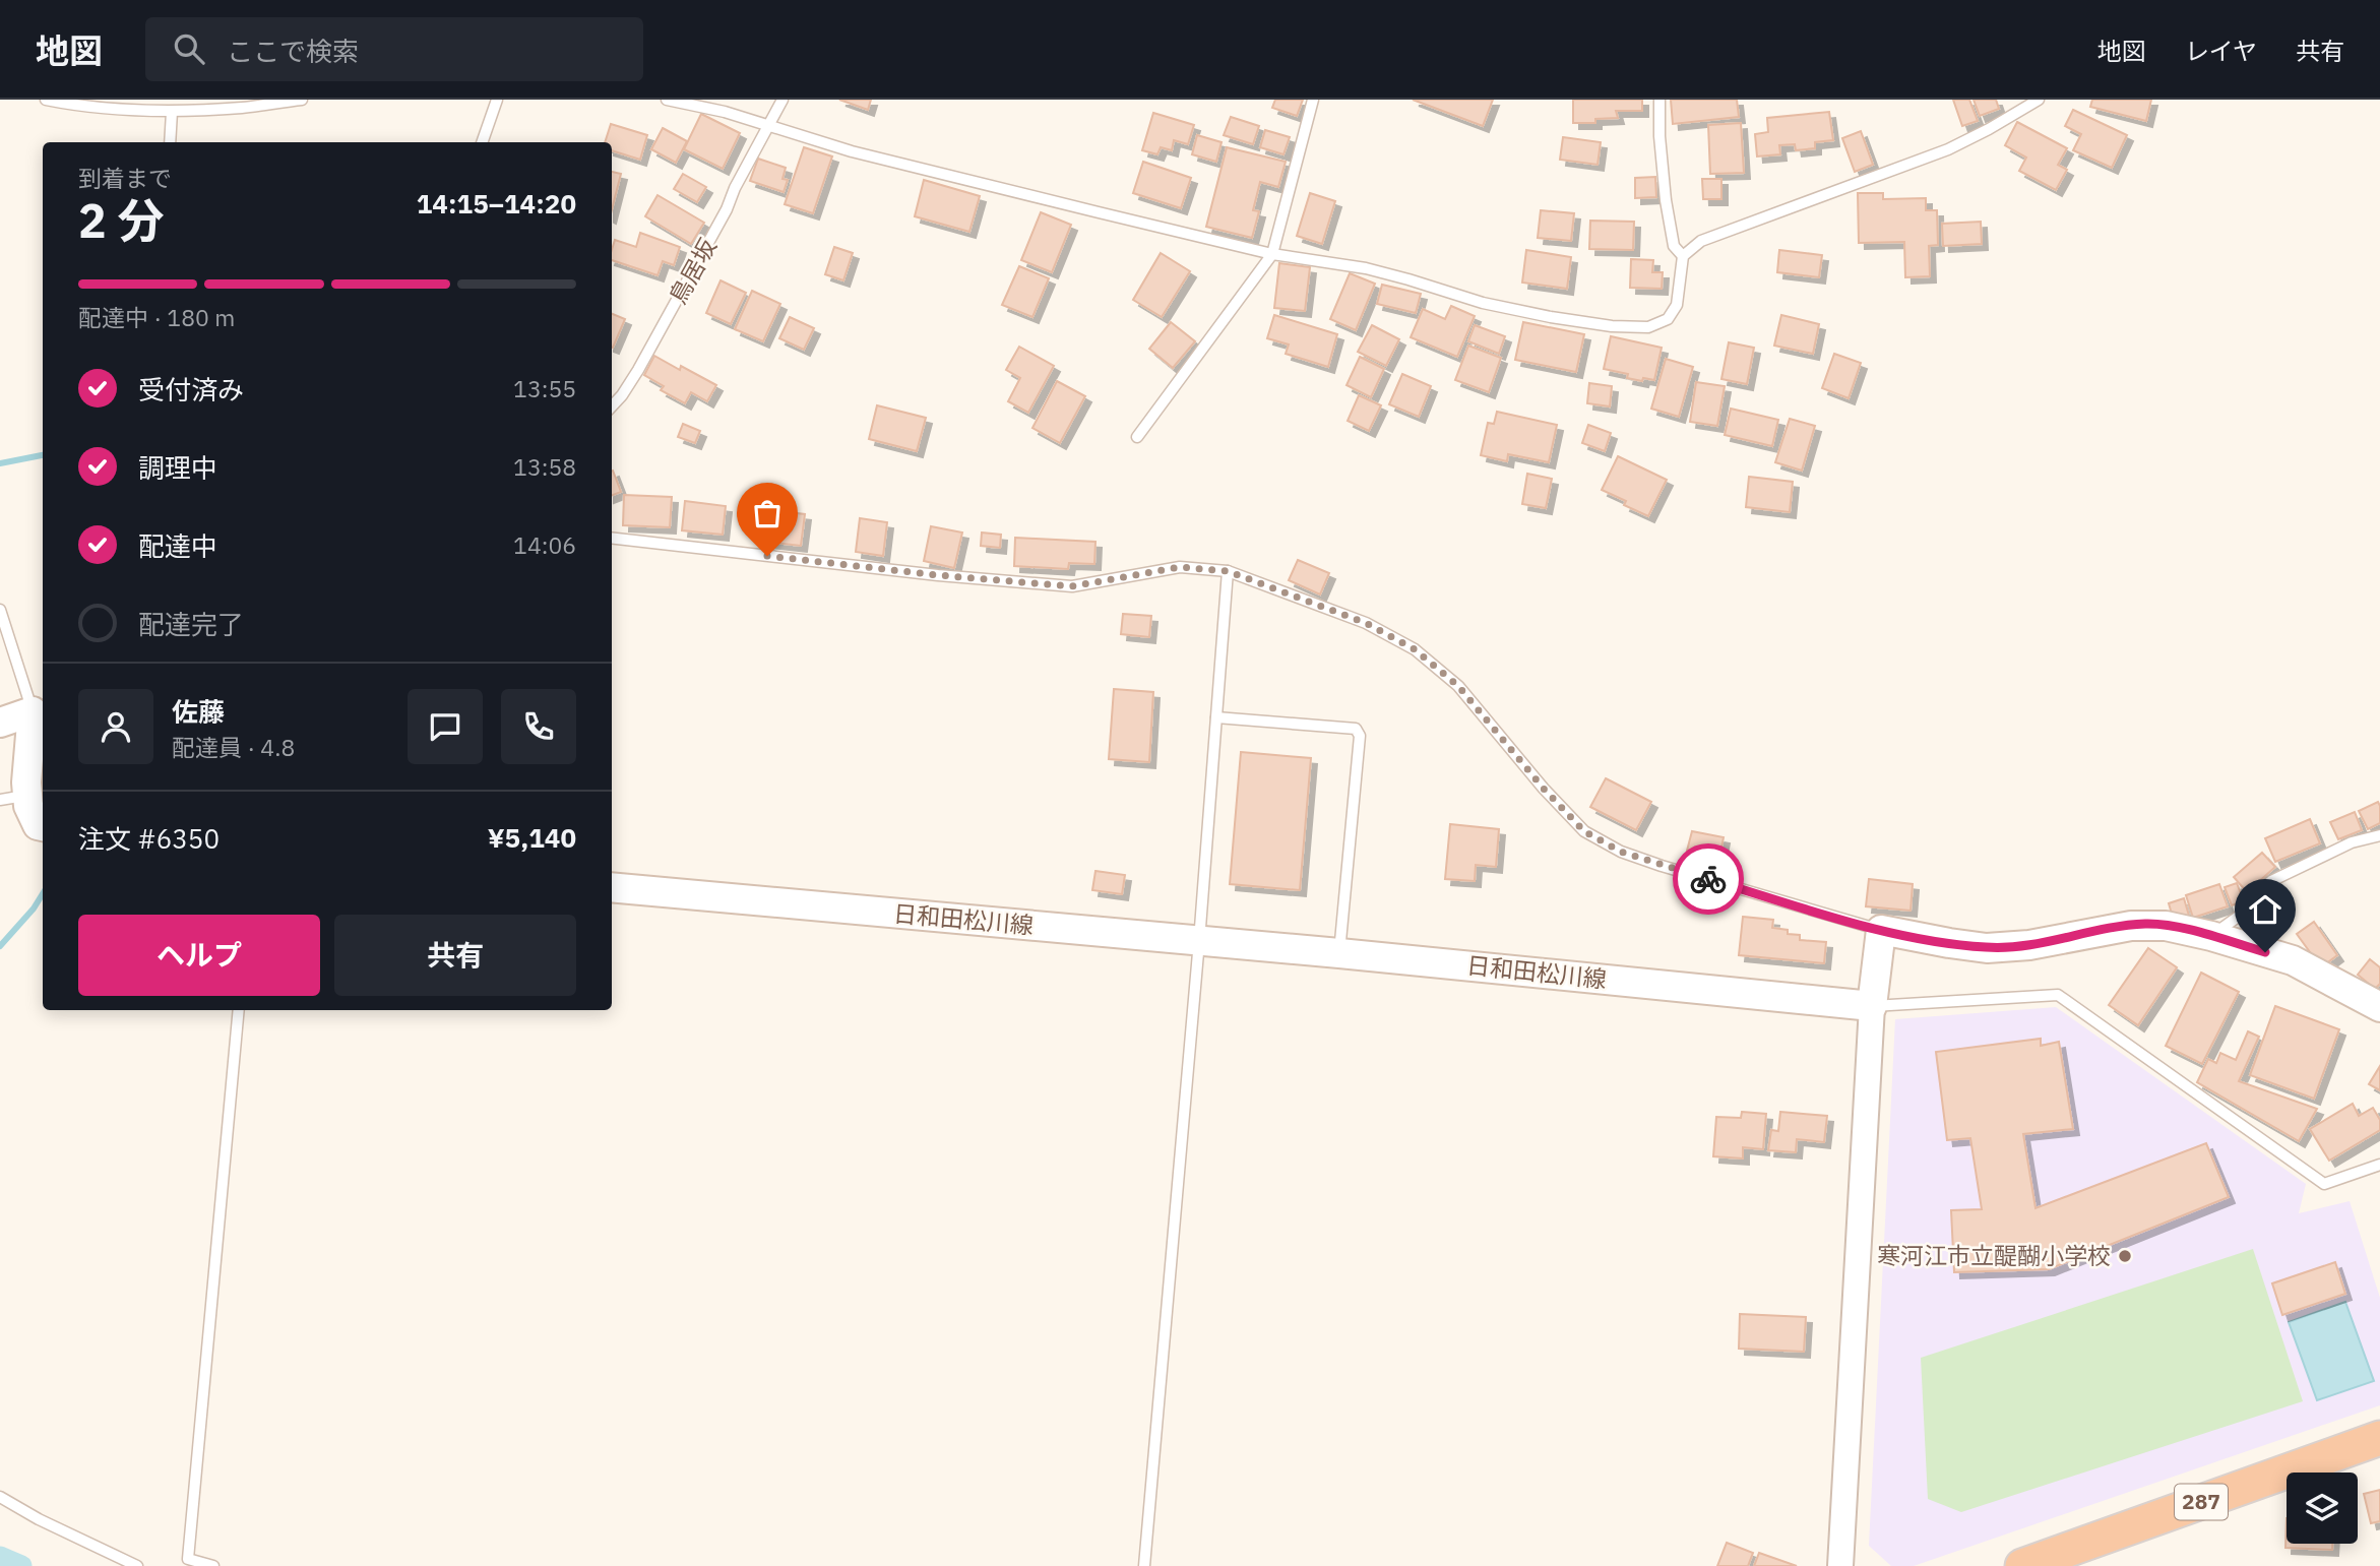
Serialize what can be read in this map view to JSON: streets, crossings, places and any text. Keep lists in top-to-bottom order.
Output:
{
  "streets": {
    "highway": ["287"],
    "main road": ["日和田松川線"],
    "lane": ["鳥居坂"]
  },
  "places": ["寒河江市立醍醐小学校"],
  "page": {
    "header": "地図",
    "search": "ここで検索",
    "nav": ["地図", "レイヤ", "共有"],
    "heading": ["2 分", "到着まで", "14:15–14:20"],
    "panel": [
      "佐藤",
      "配達員 · 4.8",
      "注文 #6350",
      "¥5,140"
    ],
    "bar": "配達中 · 180 m",
    "list": [
      ["受付済み", "13:55"],
      ["調理中", "13:58"],
      ["配達中", "14:06"],
      "配達完了"
    ],
    "buttons": ["ヘルプ", "共有"]
  }
}
